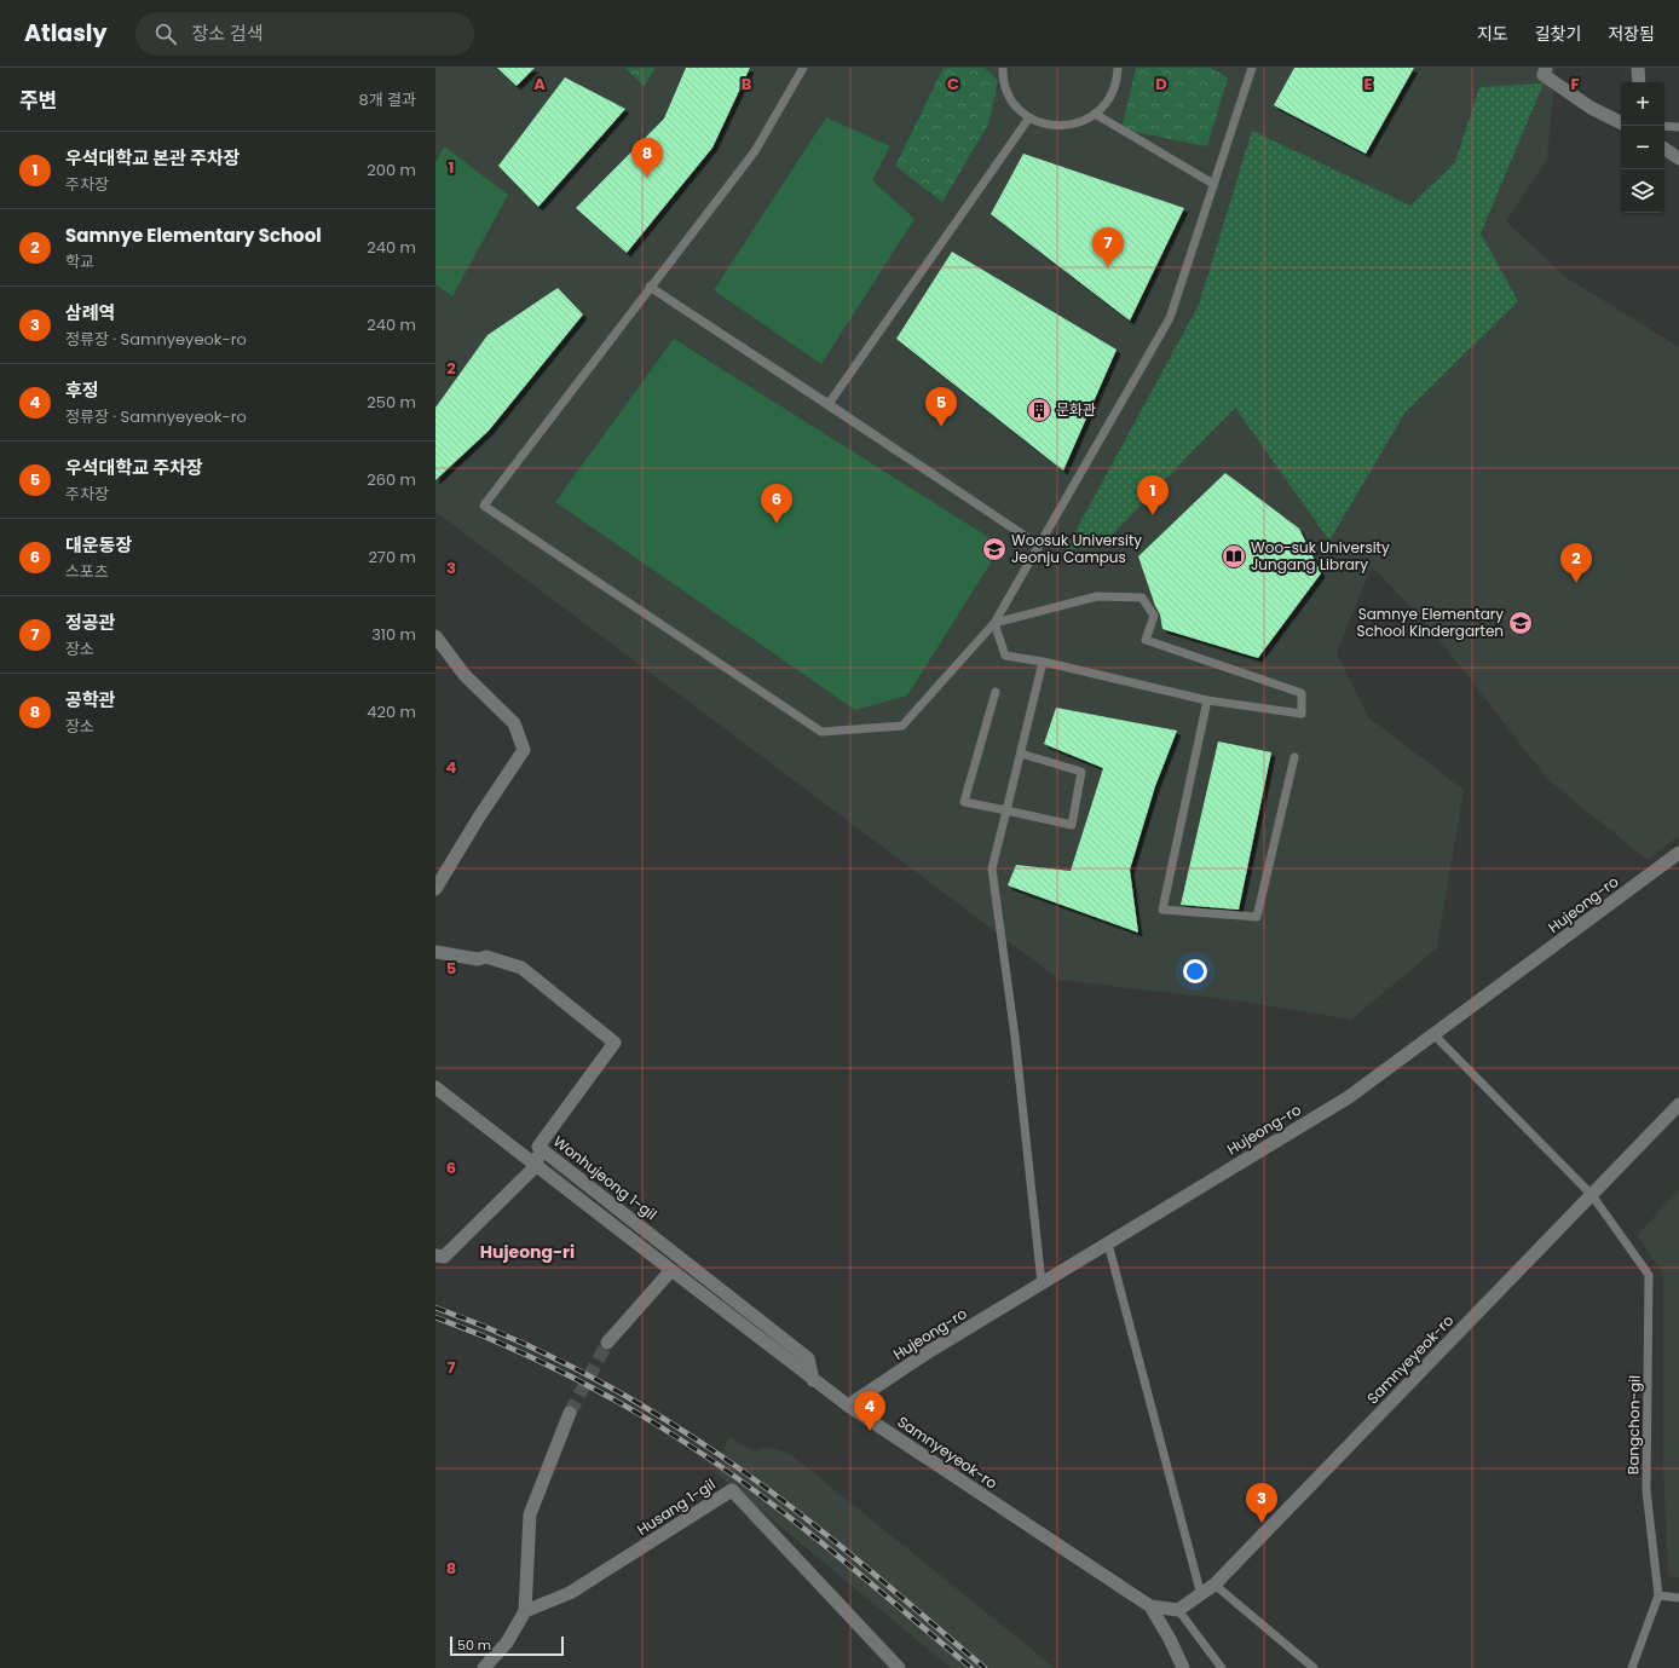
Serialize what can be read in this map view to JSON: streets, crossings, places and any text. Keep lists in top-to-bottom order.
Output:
{
  "streets": {
    "street": [
      "Hujeong-ro",
      "Wonhujeong 1-gil",
      "Samnyeyeok-ro",
      "Husang 1-gil"
    ],
    "lane": ["Bangchon-gil"]
  },
  "crossings": [
    ["Hujeong-ro", "Samnyeyeok-ro"],
    ["Hujeong-ro", "Bangchon-gil"],
    ["Wonhujeong 1-gil", "Samnyeyeok-ro"],
    ["Samnyeyeok-ro", "Bangchon-gil"]
  ],
  "districts": ["Hujeong-ri"],
  "places": {
    "building": ["문화관"],
    "school or university": ["Woosuk University Jeonju Campus", "Samnye Elementary School Kindergarten"],
    "library": ["Woo-suk University Jungang Library"]
  },
  "scale_bar": "50 m",
  "page": {
    "header": "Atlasly",
    "search": "장소 검색",
    "nav": ["지도", "길찾기", "저장됨"],
    "heading": ["주변", "8개 결과"],
    "map_buttons": ["+", "−"],
    "list": [
      {
        "mark": "1",
        "name": "우석대학교 본관 주차장",
        "note": "주차장",
        "value": "200 m"
      },
      {
        "mark": "2",
        "name": "Samnye Elementary School",
        "note": "학교",
        "value": "240 m"
      },
      {
        "mark": "3",
        "name": "삼례역",
        "note": "정류장 · Samnyeyeok-ro",
        "value": "240 m"
      },
      {
        "mark": "4",
        "name": "후정",
        "note": "정류장 · Samnyeyeok-ro",
        "value": "250 m"
      },
      {
        "mark": "5",
        "name": "우석대학교 주차장",
        "note": "주차장",
        "value": "260 m"
      },
      {
        "mark": "6",
        "name": "대운동장",
        "note": "스포츠",
        "value": "270 m"
      },
      {
        "mark": "7",
        "name": "정공관",
        "note": "장소",
        "value": "310 m"
      },
      {
        "mark": "8",
        "name": "공학관",
        "note": "장소",
        "value": "420 m"
      }
    ],
    "pins": [
      "8",
      "7",
      "5",
      "1",
      "6",
      "2",
      "4",
      "3"
    ],
    "scale": "50 m"
  },
  "grid": {
    "columns": [
      "A",
      "B",
      "C",
      "D",
      "E",
      "F"
    ],
    "rows": [
      "1",
      "2",
      "3",
      "4",
      "5",
      "6",
      "7",
      "8"
    ]
  }
}
